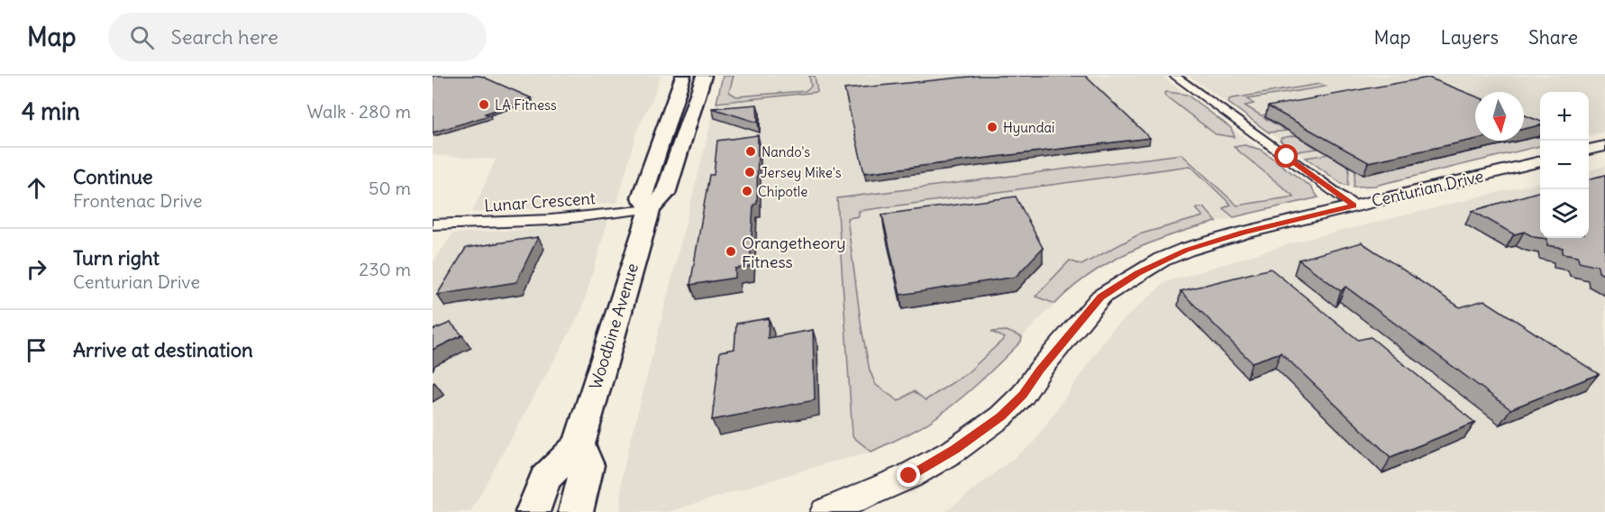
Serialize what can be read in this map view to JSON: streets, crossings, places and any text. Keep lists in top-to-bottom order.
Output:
{
  "streets": {
    "main road": ["Woodbine Avenue"],
    "street": ["Centurian Drive", "Lunar Crescent"]
  },
  "crossings": [
    ["Lunar Crescent", "Woodbine Avenue"]
  ],
  "places": [
    "LA Fitness",
    "Hyundai",
    "Nando's",
    "Jersey Mike's",
    "Chipotle",
    "Orangetheory Fitness"
  ],
  "north": "bottom",
  "page": {
    "header": "Map",
    "search": "Search here",
    "nav": ["Map", "Layers", "Share"],
    "heading": ["4 min", "Walk · 280 m"],
    "map_buttons": ["+", "−"],
    "list": [
      ["Continue", "Frontenac Drive", "50 m"],
      ["Turn right", "Centurian Drive", "230 m"],
      "Arrive at destination"
    ]
  }
}
